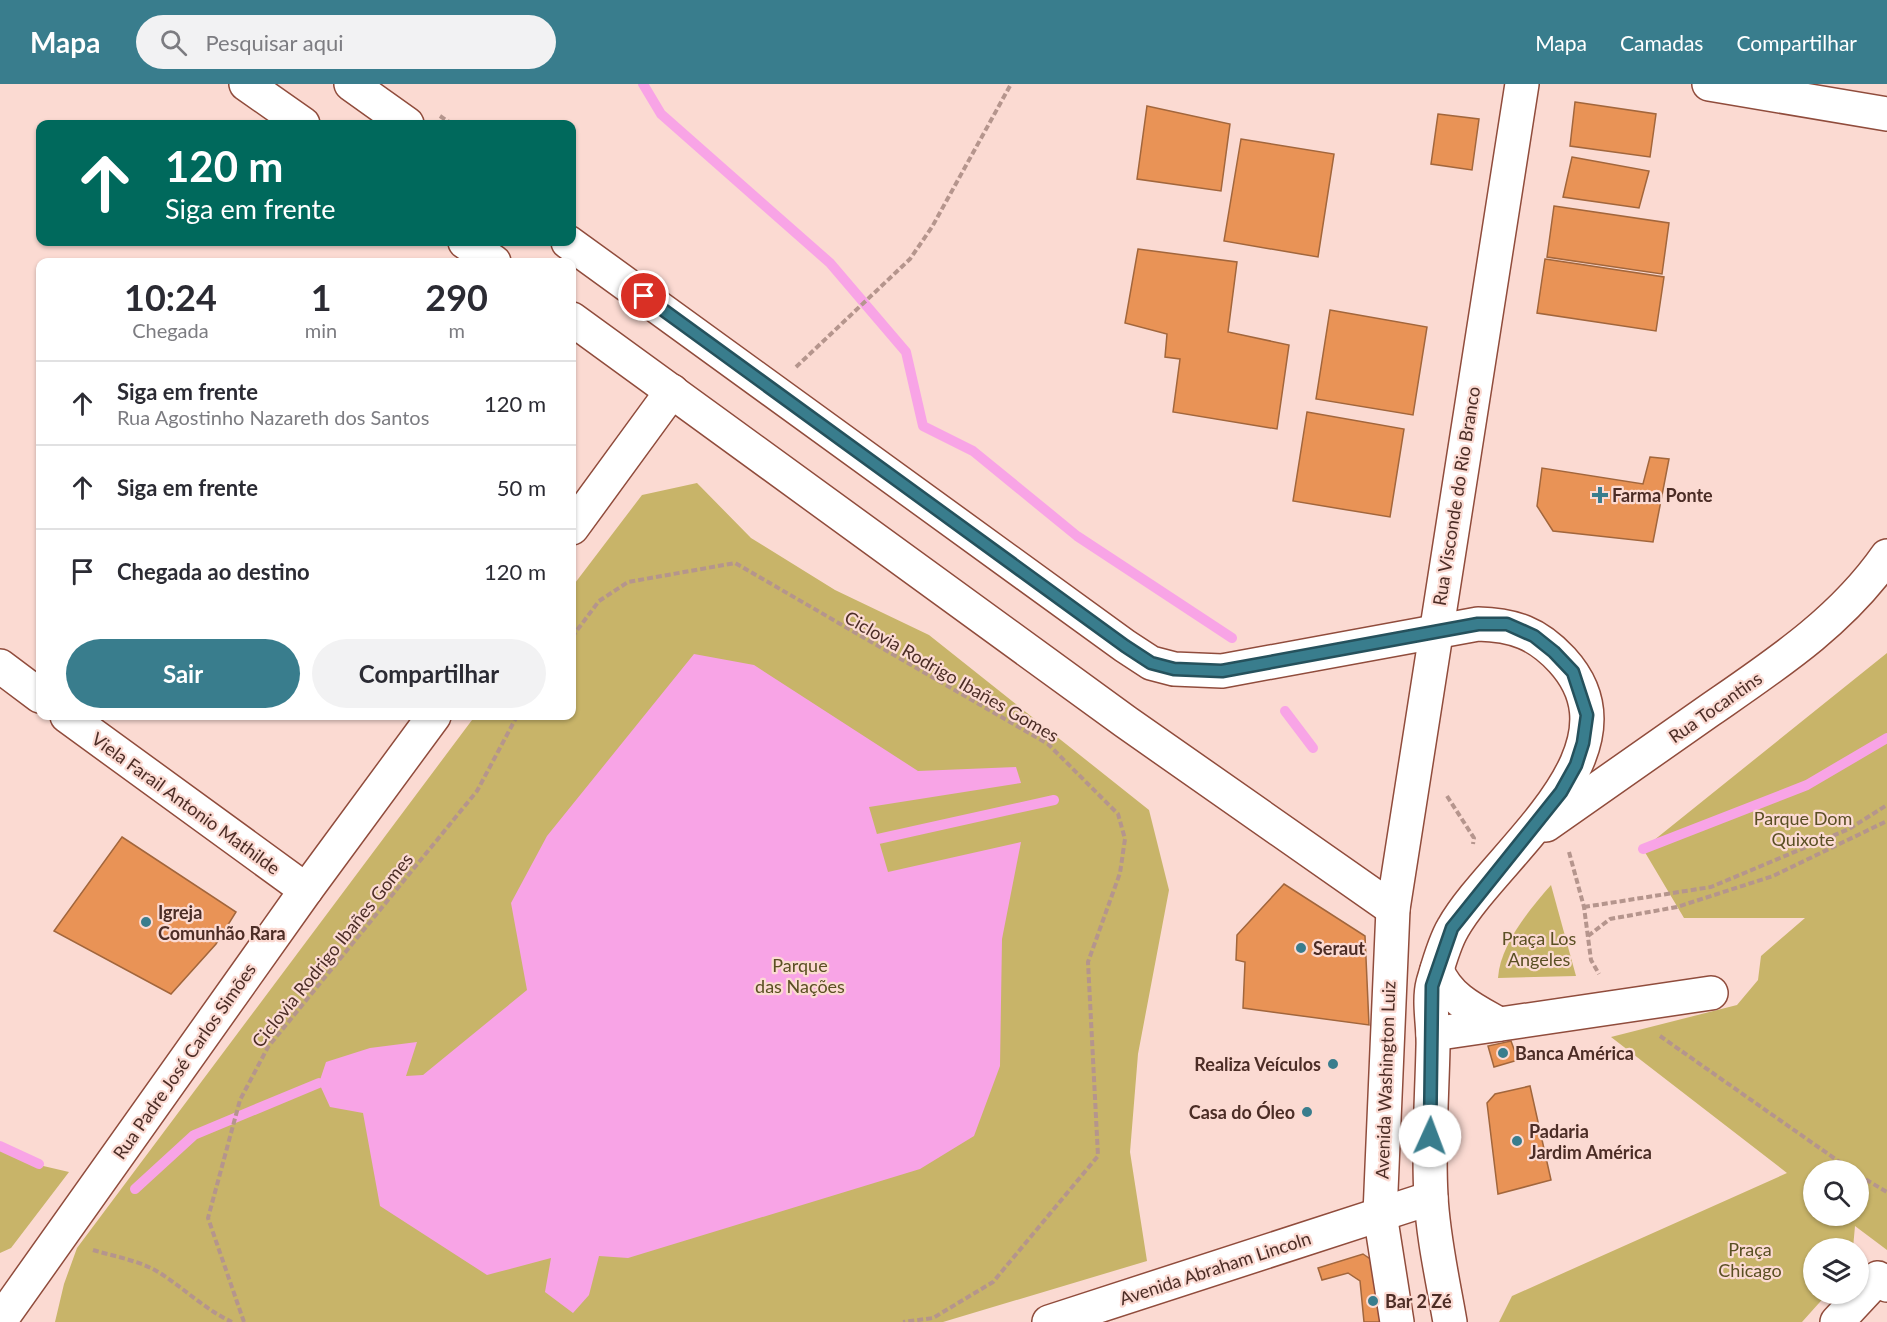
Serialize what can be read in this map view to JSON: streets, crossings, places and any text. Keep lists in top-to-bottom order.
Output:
{
  "streets": {
    "main road": [
      "Rua Visconde do Rio Branco",
      "Rua Tocantins",
      "Viela Farail Antonio Mathilde",
      "Rua Padre José Carlos Simões",
      "Avenida Washington Luiz",
      "Avenida Abraham Lincoln"
    ],
    "path": ["Ciclovia Rodrigo Ibañes Gomes"]
  },
  "crossings": [
    ["Rua Visconde do Rio Branco", "Avenida Washington Luiz"],
    ["Viela Farail Antonio Mathilde", "Rua Padre José Carlos Simões"],
    ["Avenida Washington Luiz", "Avenida Abraham Lincoln"]
  ],
  "parks": [
    "Parque Dom Quixote",
    "Praça Los Angeles",
    "Parque das Nações",
    "Praça Chicago"
  ],
  "places": {
    "health": ["Farma Ponte"],
    "other": [
      "Igreja Comunhão Rara",
      "Seraut",
      "Banca América",
      "Realiza Veículos",
      "Casa do Óleo",
      "Padaria Jardim América",
      "Bar 2 Zé"
    ]
  },
  "page": {
    "header": "Mapa",
    "search": "Pesquisar aqui",
    "nav": ["Mapa", "Camadas", "Compartilhar"],
    "turn": ["120 m", "Siga em frente"],
    "eta": [
      "10:24",
      "Chegada",
      "1",
      "min",
      "290",
      "m"
    ],
    "list": [
      {
        "name": "Siga em frente",
        "note": "Rua Agostinho Nazareth dos Santos",
        "value": "120 m"
      },
      {
        "name": "Siga em frente",
        "value": "50 m"
      },
      {
        "name": "Chegada ao destino",
        "value": "120 m"
      }
    ],
    "buttons": ["Sair", "Compartilhar"]
  }
}
